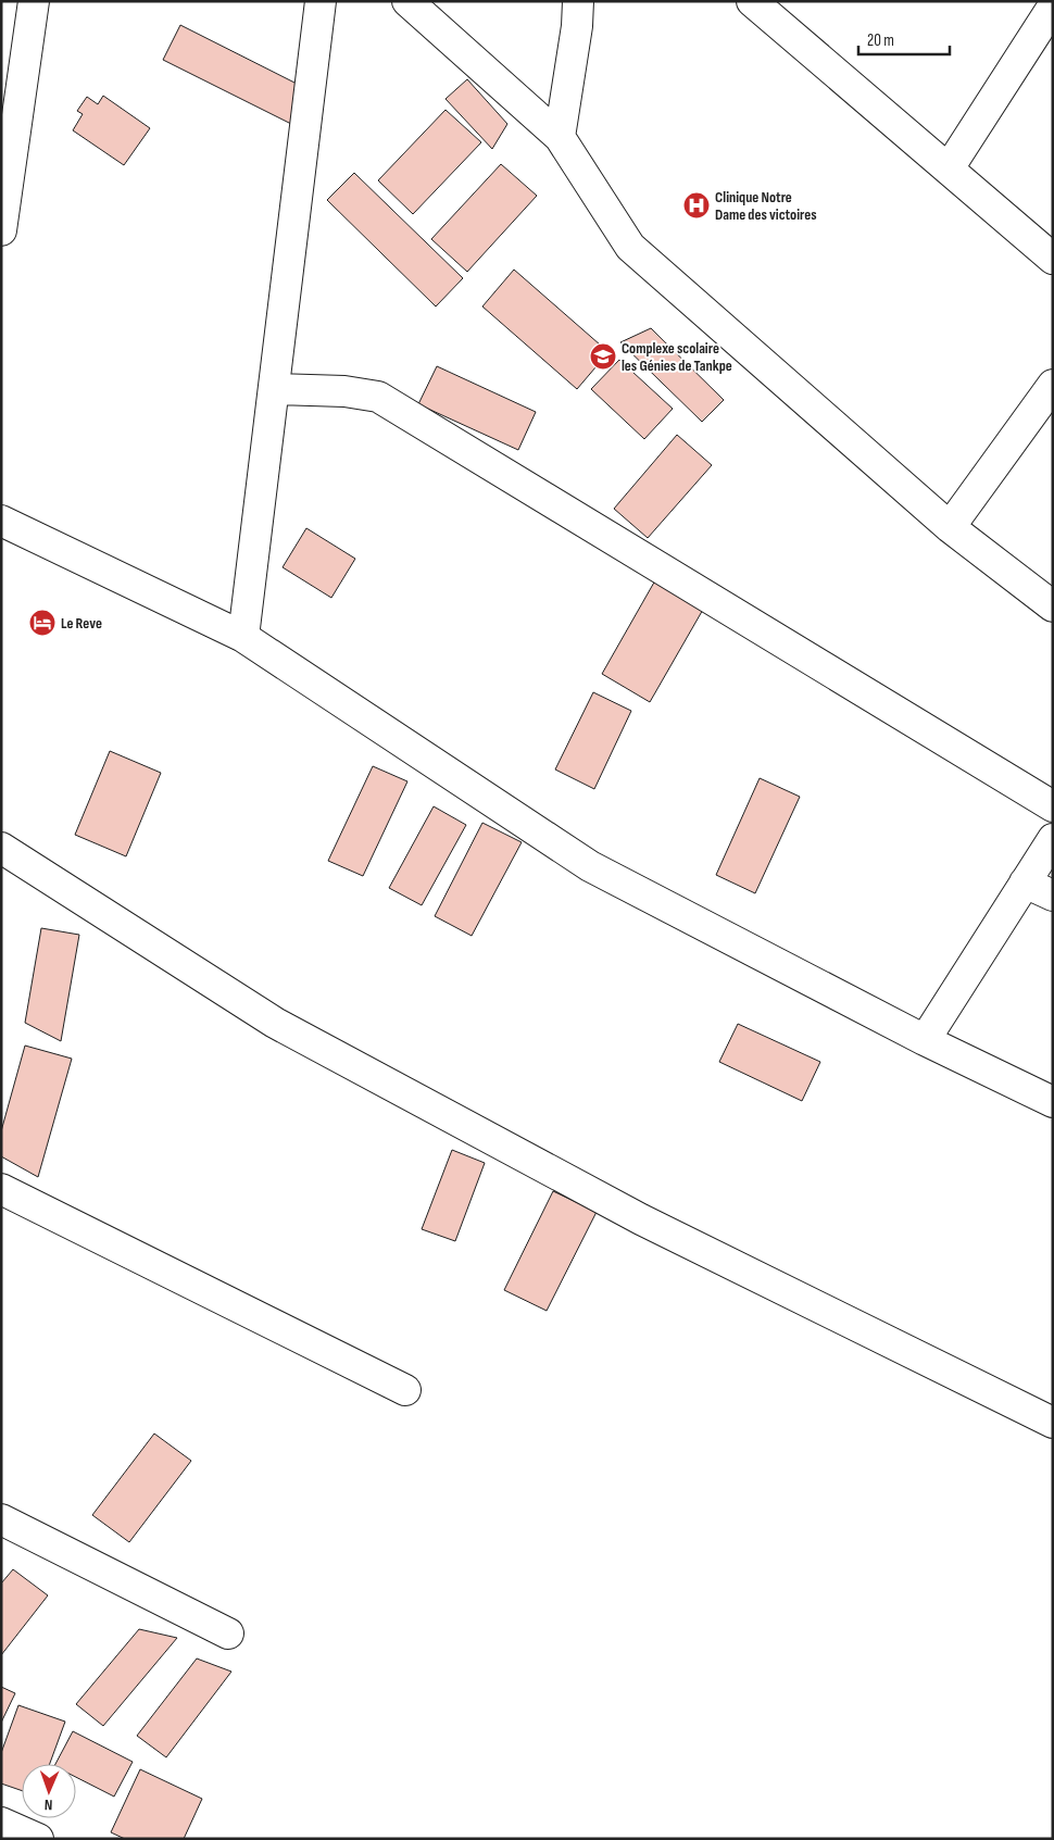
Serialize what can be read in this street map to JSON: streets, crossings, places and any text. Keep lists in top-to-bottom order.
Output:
{
  "places": {
    "hospital": ["Clinique Notre Dame des victoires"],
    "school or university": ["Complexe scolaire les Génies de Tankpe"],
    "hotel": ["Le Reve"]
  },
  "scale_bar": "20 m",
  "north": "bottom"
}
